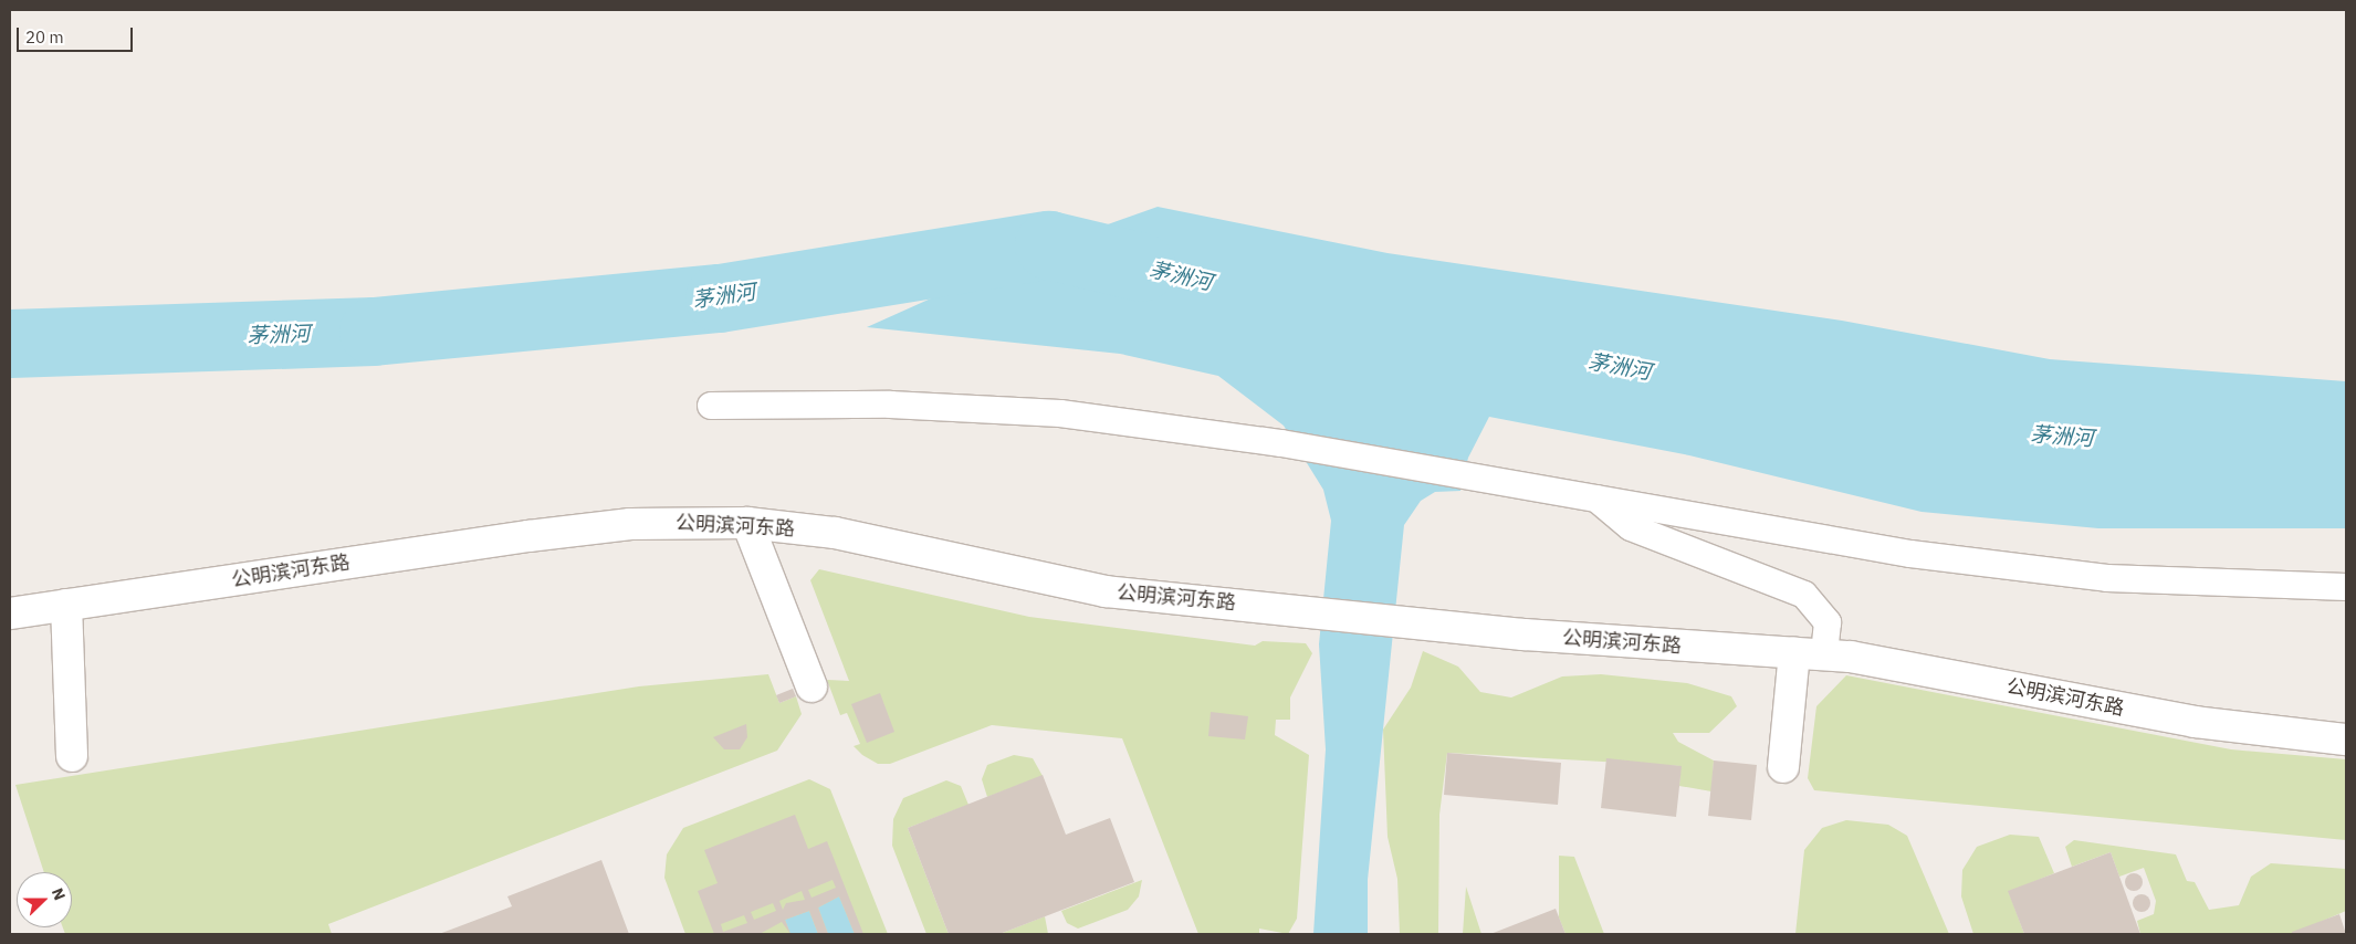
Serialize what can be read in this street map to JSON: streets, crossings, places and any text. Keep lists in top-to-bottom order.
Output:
{
  "streets": {
    "street": ["公明滨河东路"]
  },
  "water": ["茅洲河"],
  "scale_bar": "20 m",
  "north": "right"
}
